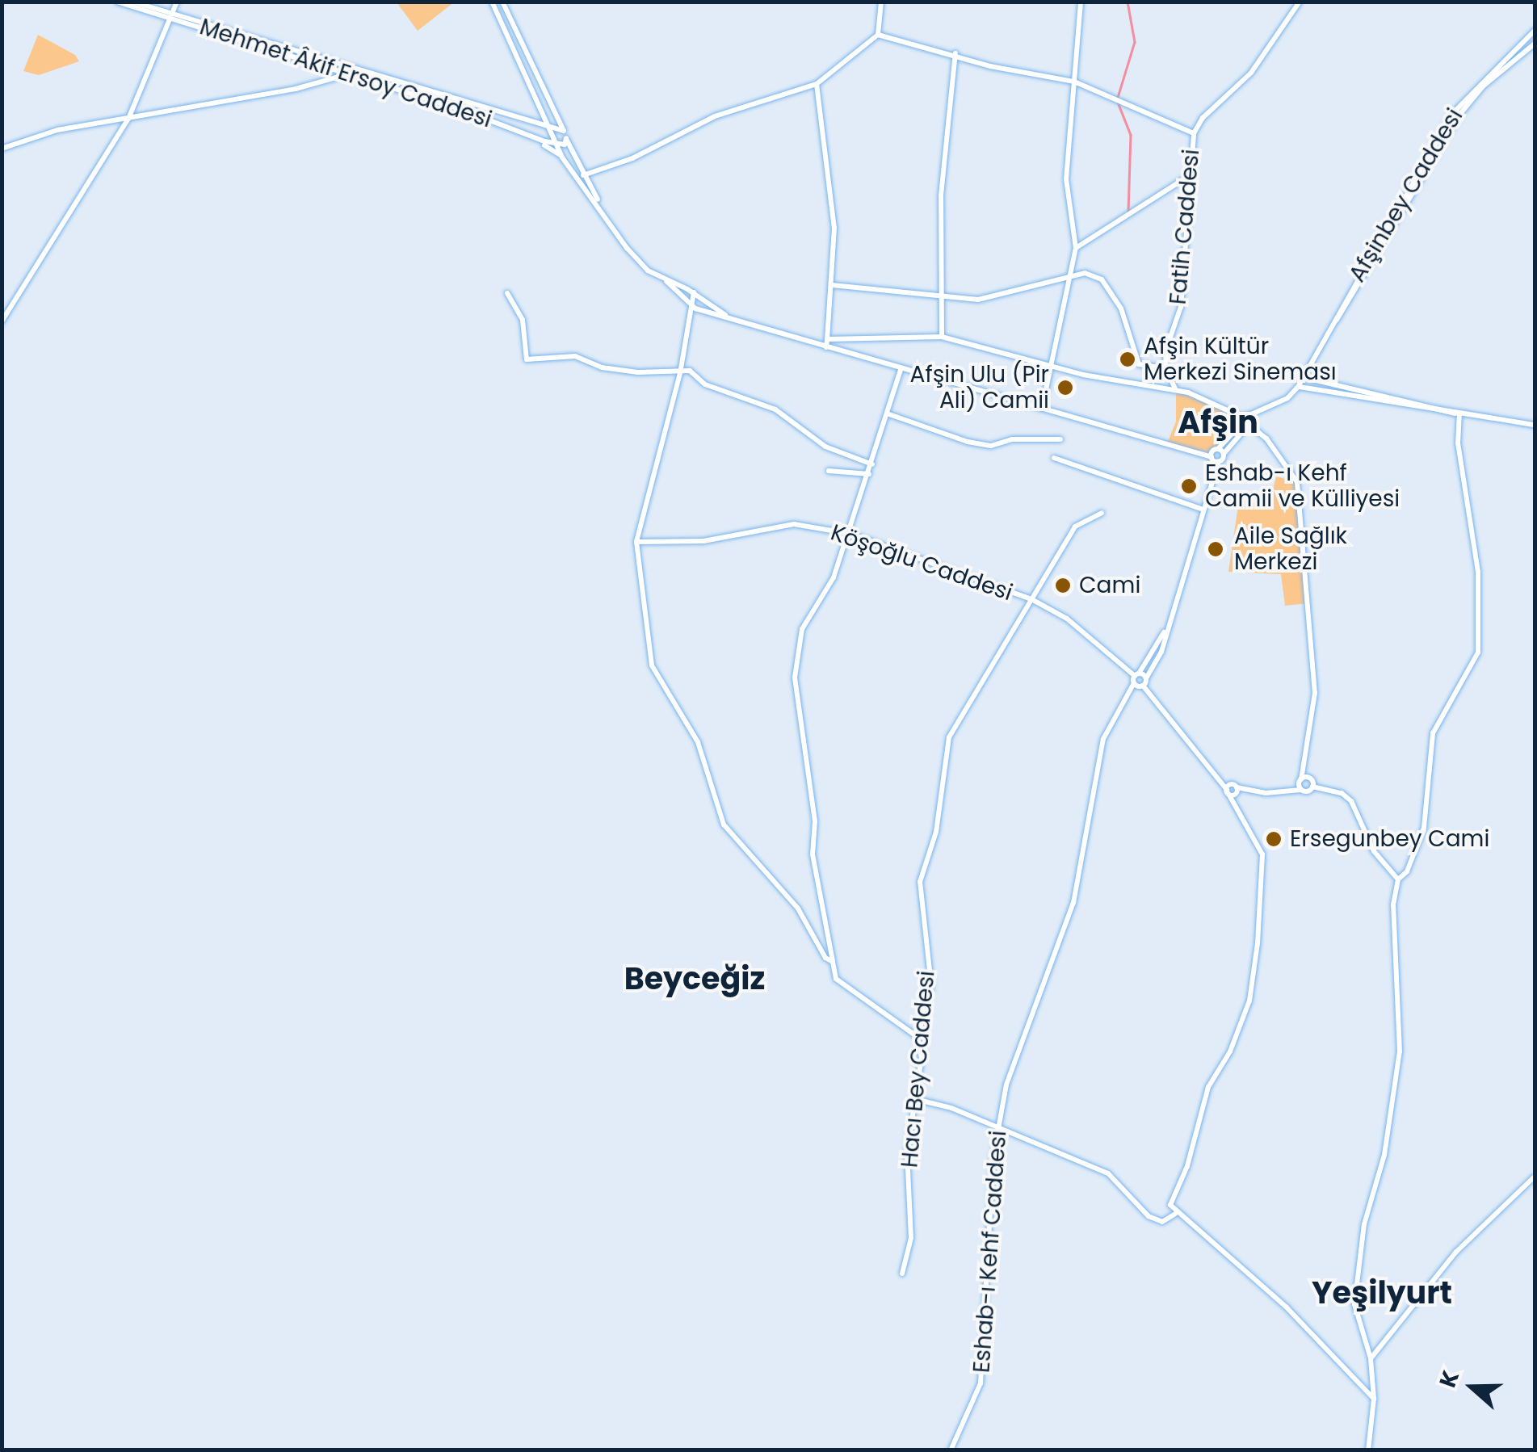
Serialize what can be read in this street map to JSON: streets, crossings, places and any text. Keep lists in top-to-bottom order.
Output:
{
  "streets": {
    "street": [
      "Mehmet Âkif Ersoy Caddesi",
      "Afşinbey Caddesi",
      "Fatih Caddesi",
      "Köşoğlu Caddesi",
      "Hacı Bey Caddesi",
      "Eshab-ı Kehf Caddesi"
    ]
  },
  "crossings": [
    ["Köşoğlu Caddesi", "Hacı Bey Caddesi"],
    ["Köşoğlu Caddesi", "Eshab-ı Kehf Caddesi"]
  ],
  "districts": ["Afşin", "Beyceğiz", "Yeşilyurt"],
  "places": [
    "Afşin Kültür Merkezi Sineması",
    "Afşin Ulu (Pir Ali) Camii",
    "Eshab-ı Kehf Camii ve Külliyesi",
    "Aile Sağlık Merkezi",
    "Cami",
    "Ersegunbey Cami"
  ],
  "north": "left"
}
